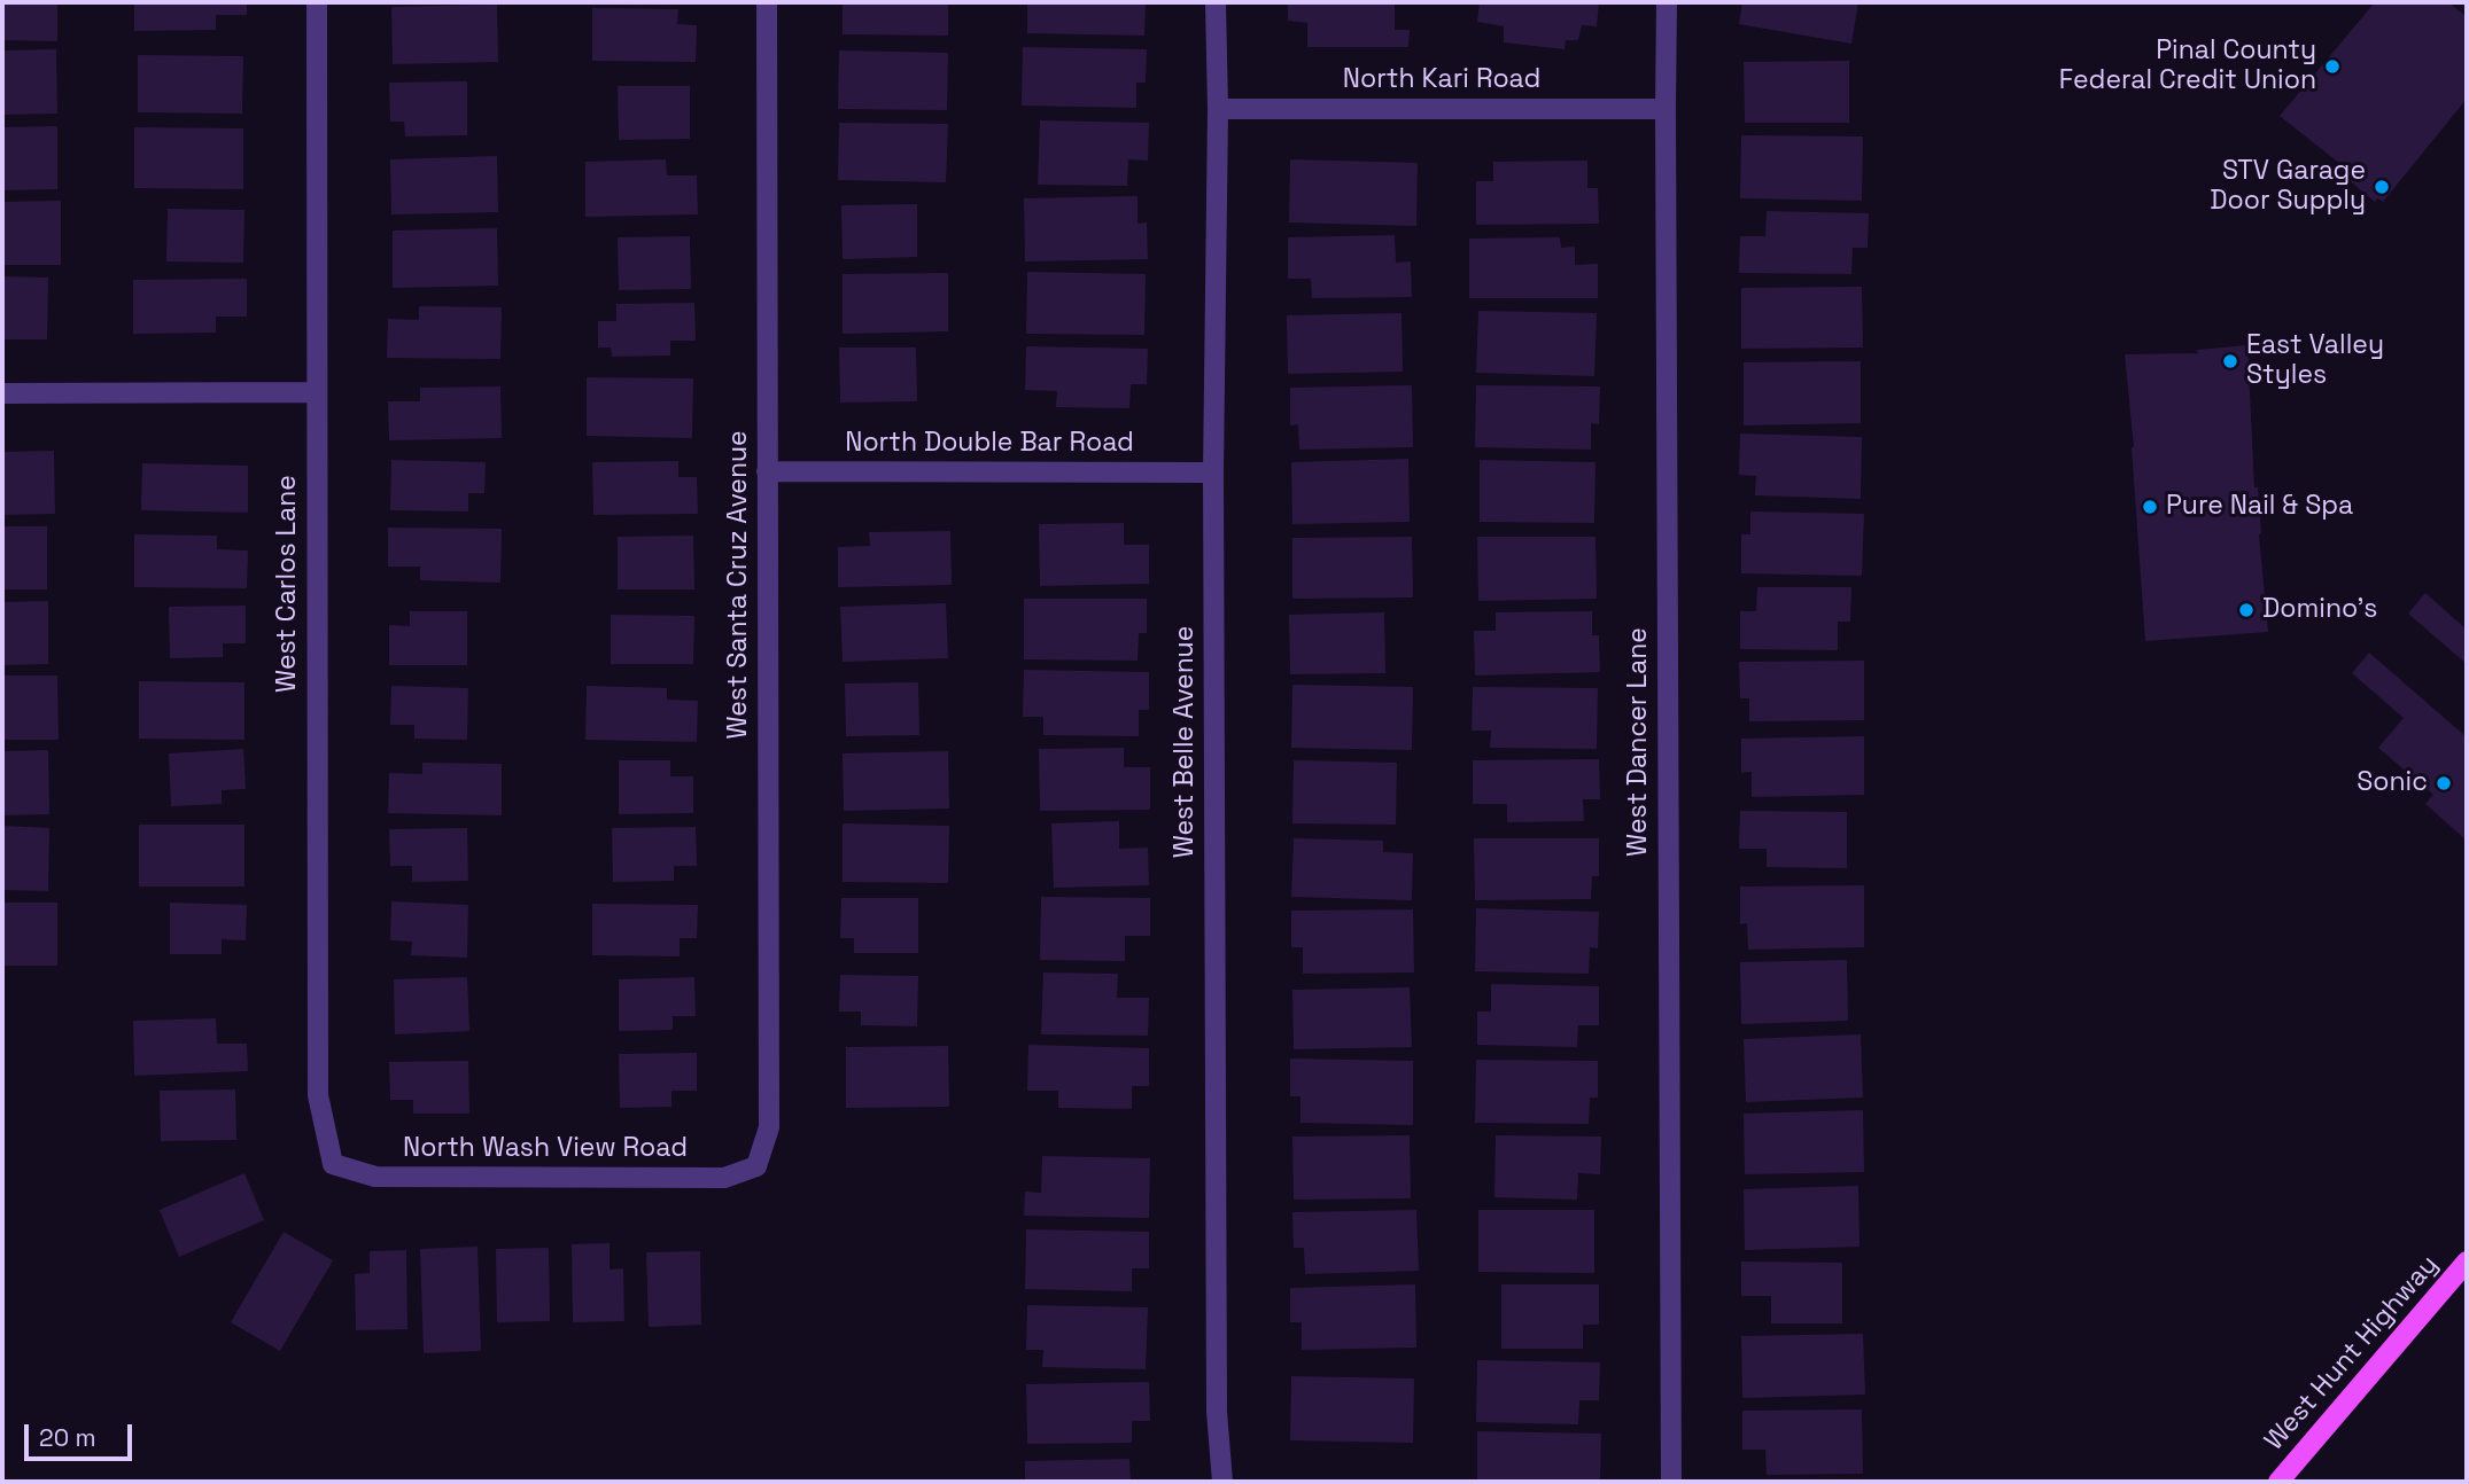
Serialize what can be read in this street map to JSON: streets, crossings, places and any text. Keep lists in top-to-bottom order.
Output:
{
  "streets": {
    "main road": ["West Hunt Highway"],
    "street": [
      "North Kari Road",
      "North Double Bar Road",
      "West Carlos Lane",
      "West Santa Cruz Avenue",
      "West Belle Avenue",
      "West Dancer Lane",
      "North Wash View Road"
    ]
  },
  "crossings": [
    ["North Kari Road", "West Belle Avenue"],
    ["North Kari Road", "West Dancer Lane"],
    ["North Double Bar Road", "West Santa Cruz Avenue"],
    ["North Double Bar Road", "West Belle Avenue"],
    ["West Carlos Lane", "North Wash View Road"],
    ["West Santa Cruz Avenue", "North Wash View Road"]
  ],
  "places": [
    "Pinal County Federal Credit Union",
    "STV Garage Door Supply",
    "East Valley Styles",
    "Pure Nail & Spa",
    "Domino's",
    "Sonic"
  ],
  "scale_bar": "20 m"
}
